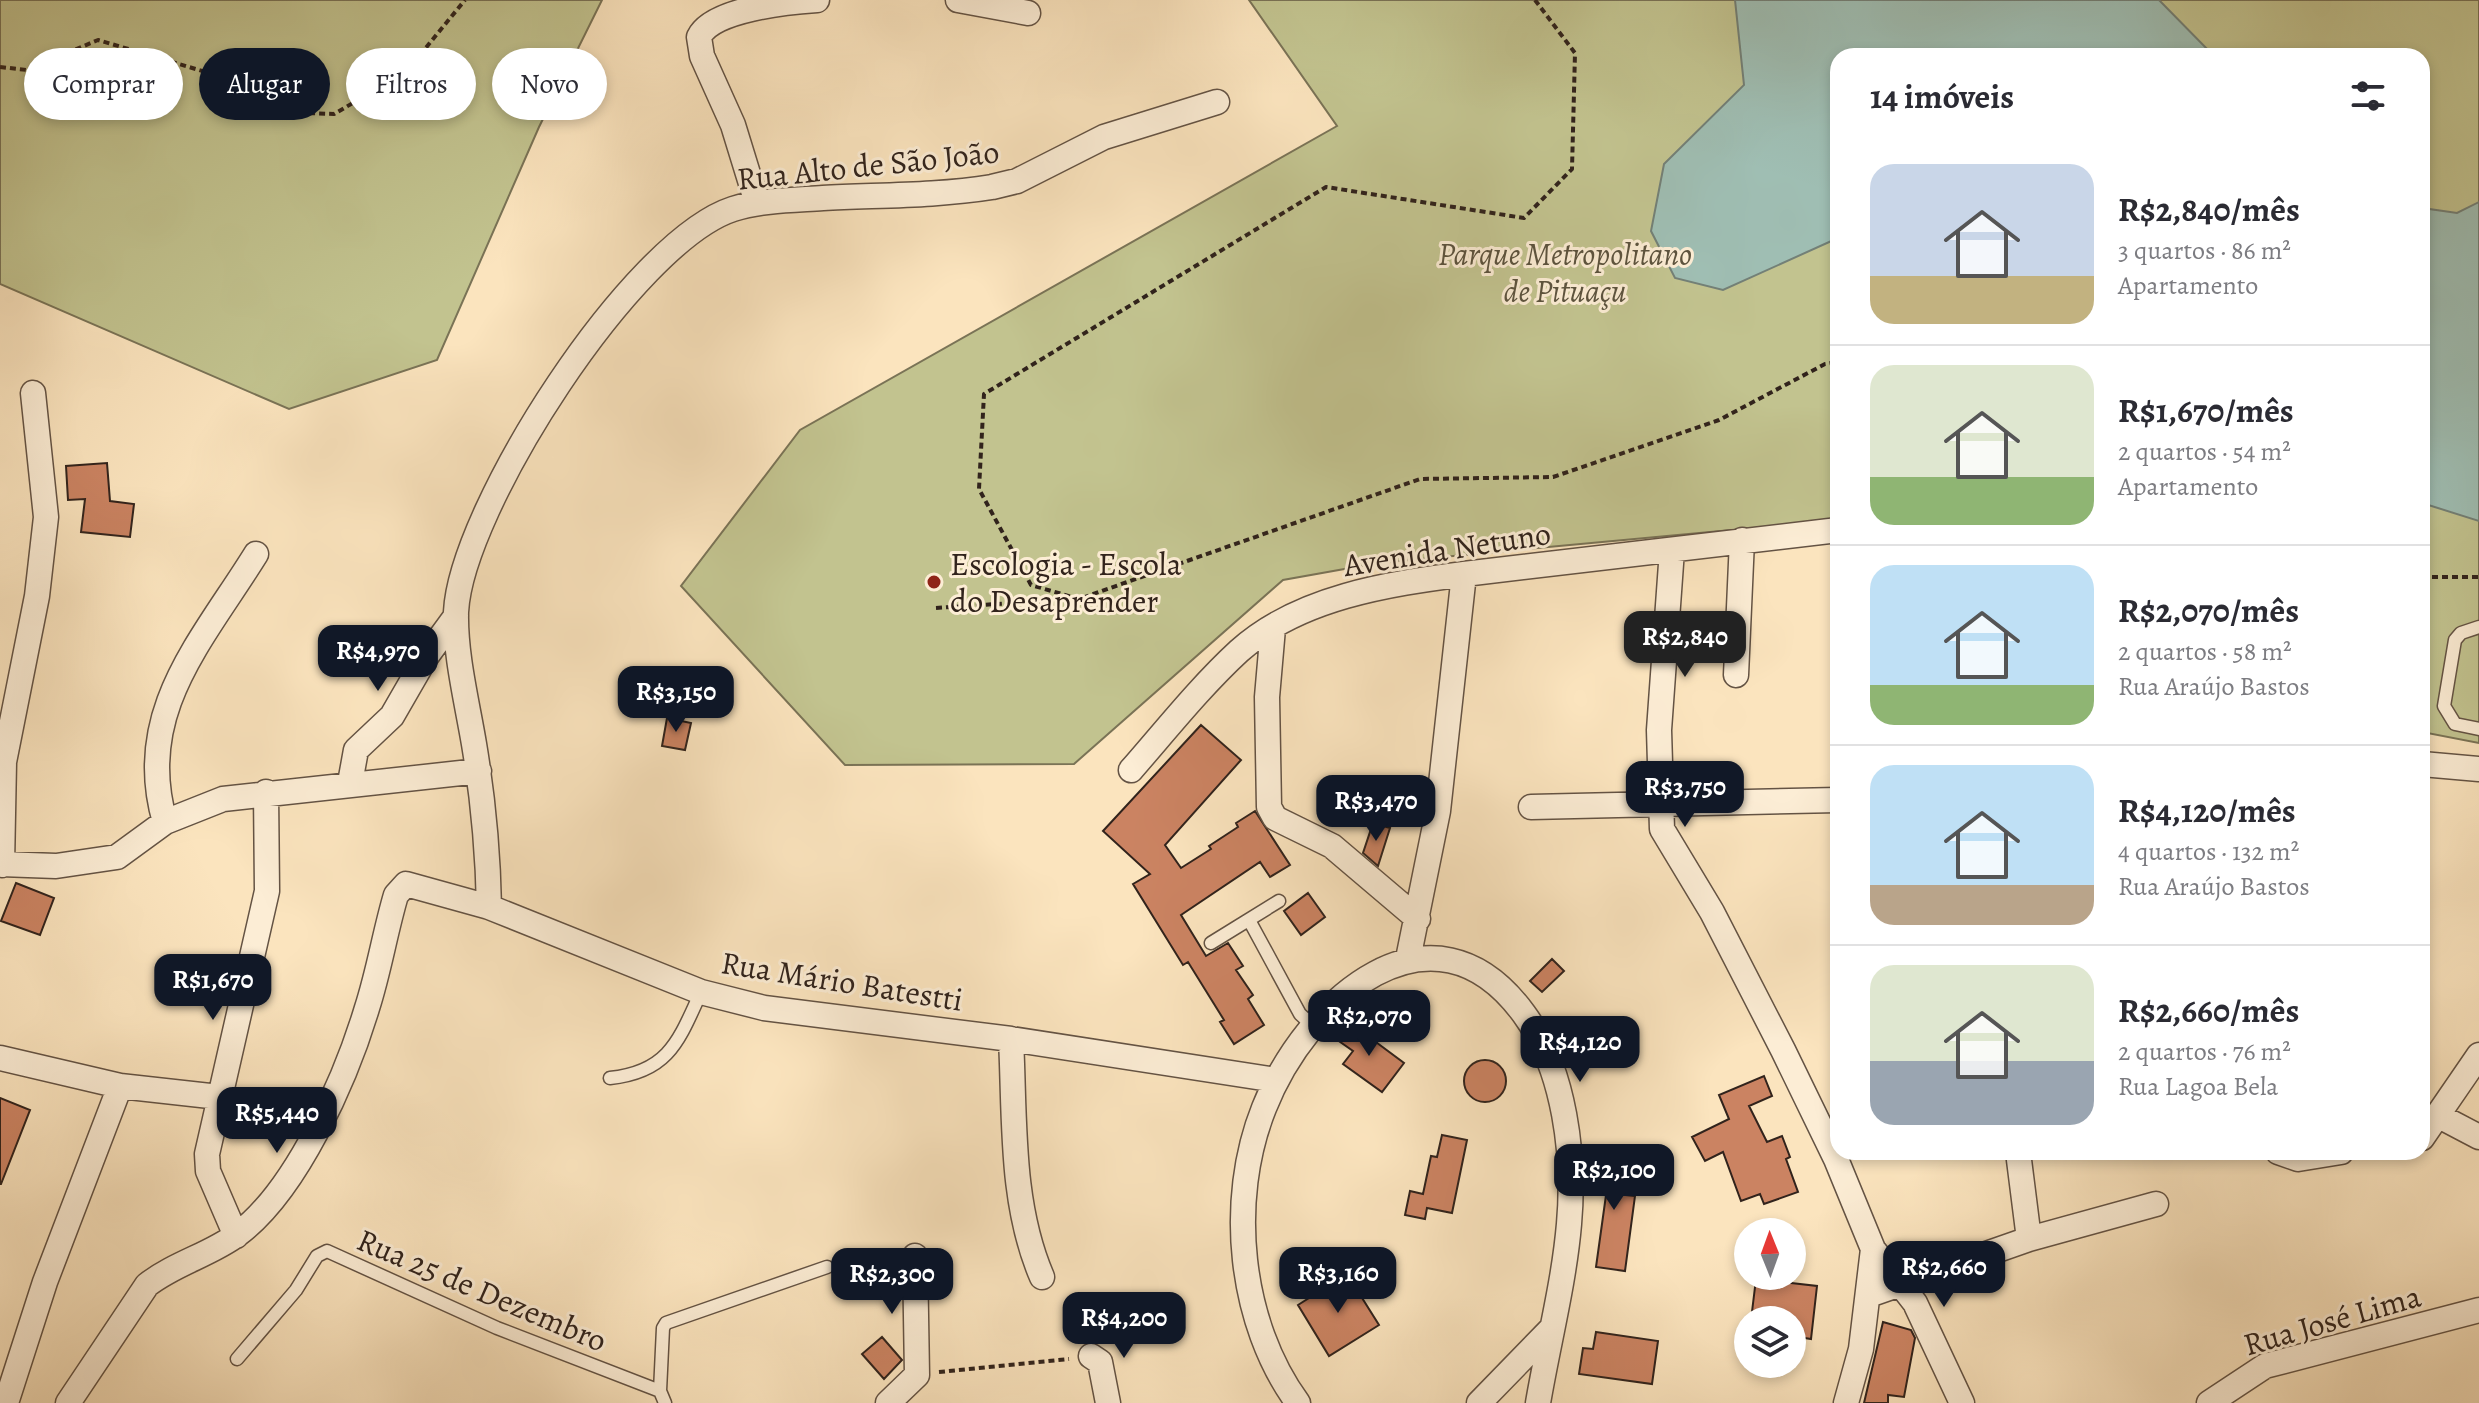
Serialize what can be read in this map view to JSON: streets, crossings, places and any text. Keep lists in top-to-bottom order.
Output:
{
  "streets": {
    "street": [
      "Rua Alto de São João",
      "Avenida Netuno",
      "Rua Mário Batestti",
      "Rua José Lima"
    ],
    "lane": ["Rua 25 de Dezembro"]
  },
  "crossings": [
    ["Rua Alto de São João", "Rua Mário Batestti"]
  ],
  "parks": ["Parque Metropolitano de Pituaçu"],
  "places": ["Escologia - Escola do Desaprender"],
  "north": "top",
  "page": {
    "chip": [
      "Comprar",
      "Alugar",
      "Filtros",
      "Novo"
    ],
    "heading": "14 imóveis",
    "list": [
      {
        "name": "R$2,840/mês",
        "note": "3 quartos · 86 m² · Apartamento"
      },
      {
        "name": "R$1,670/mês",
        "note": "2 quartos · 54 m² · Apartamento"
      },
      {
        "name": "R$2,070/mês",
        "note": "2 quartos · 58 m² · Rua Araújo Bastos"
      },
      {
        "name": "R$4,120/mês",
        "note": "4 quartos · 132 m² · Rua Araújo Bastos"
      },
      {
        "name": "R$2,660/mês",
        "note": "2 quartos · 76 m² · Rua Lagoa Bela"
      }
    ],
    "price": [
      "R$2,840",
      "R$4,970",
      "R$3,150",
      "R$3,750",
      "R$3,470",
      "R$1,670",
      "R$2,070",
      "R$4,120",
      "R$5,440",
      "R$2,100",
      "R$2,660",
      "R$3,160",
      "R$2,300",
      "R$4,200"
    ]
  }
}
